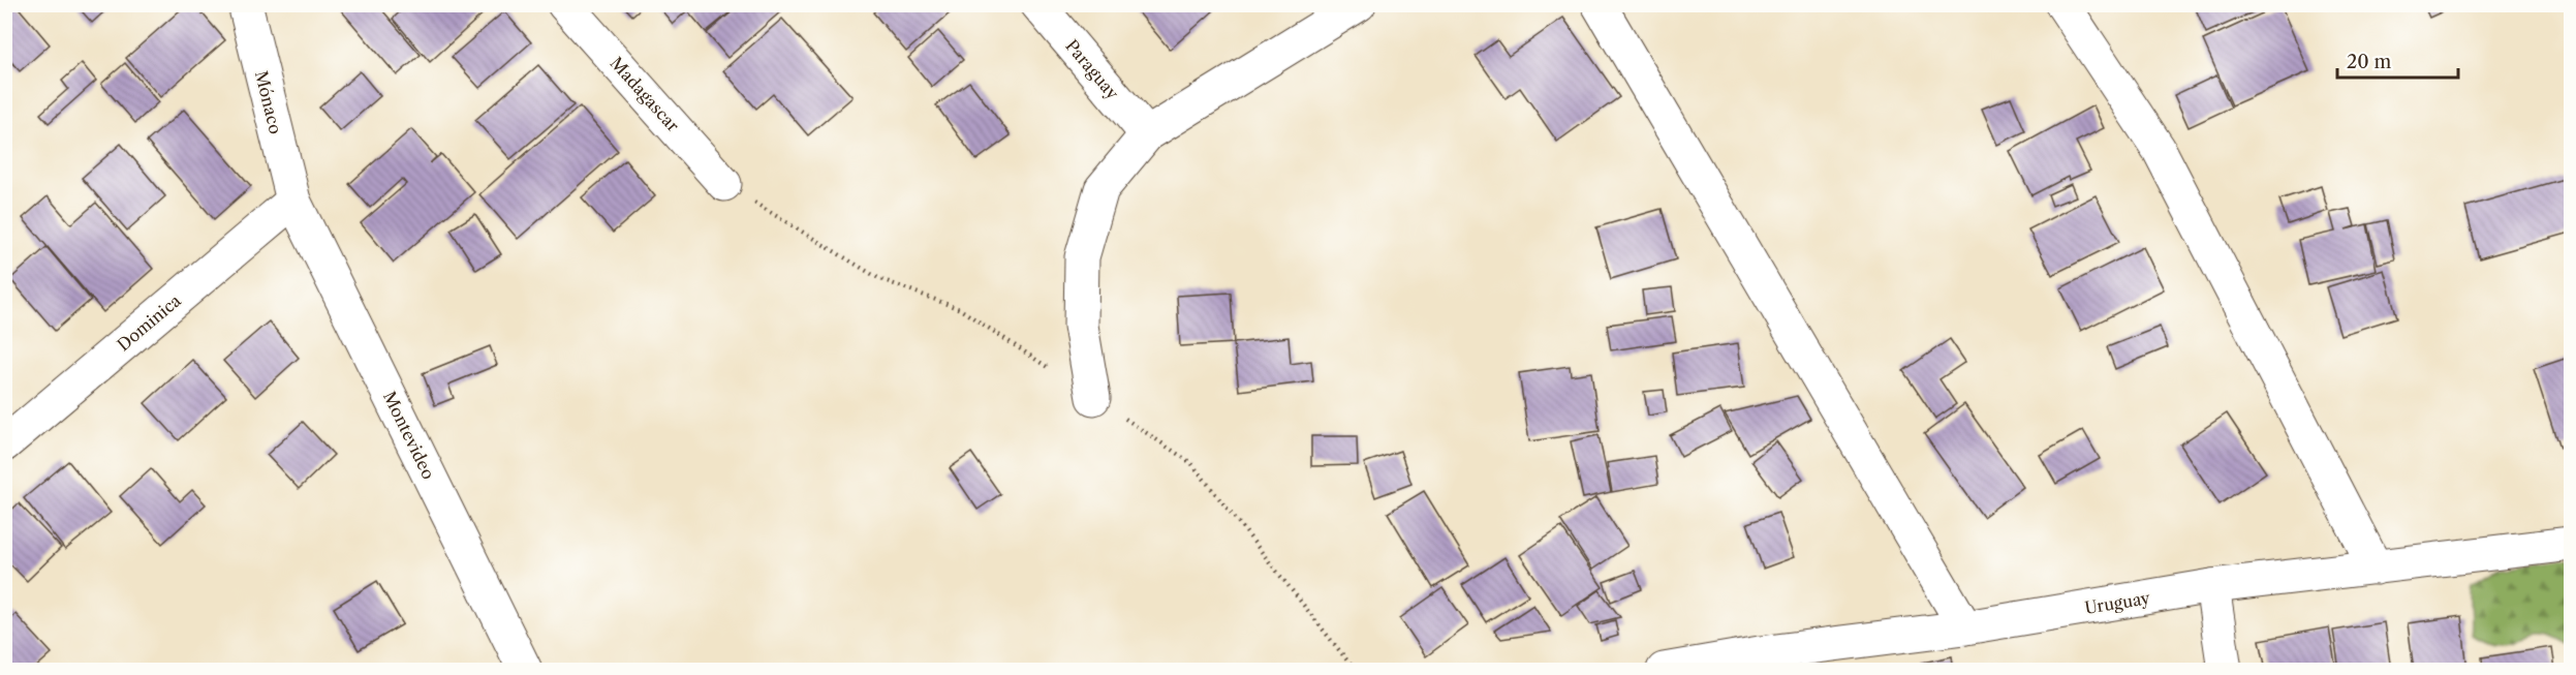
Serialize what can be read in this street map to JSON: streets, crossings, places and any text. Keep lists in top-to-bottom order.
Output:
{
  "streets": {
    "street": [
      "Paraguay",
      "Madagascar",
      "Mónaco",
      "Dominica",
      "Montevideo",
      "Uruguay"
    ]
  },
  "crossings": [
    ["Mónaco", "Dominica"],
    ["Mónaco", "Montevideo"],
    ["Dominica", "Montevideo"]
  ],
  "scale_bar": "20 m"
}
